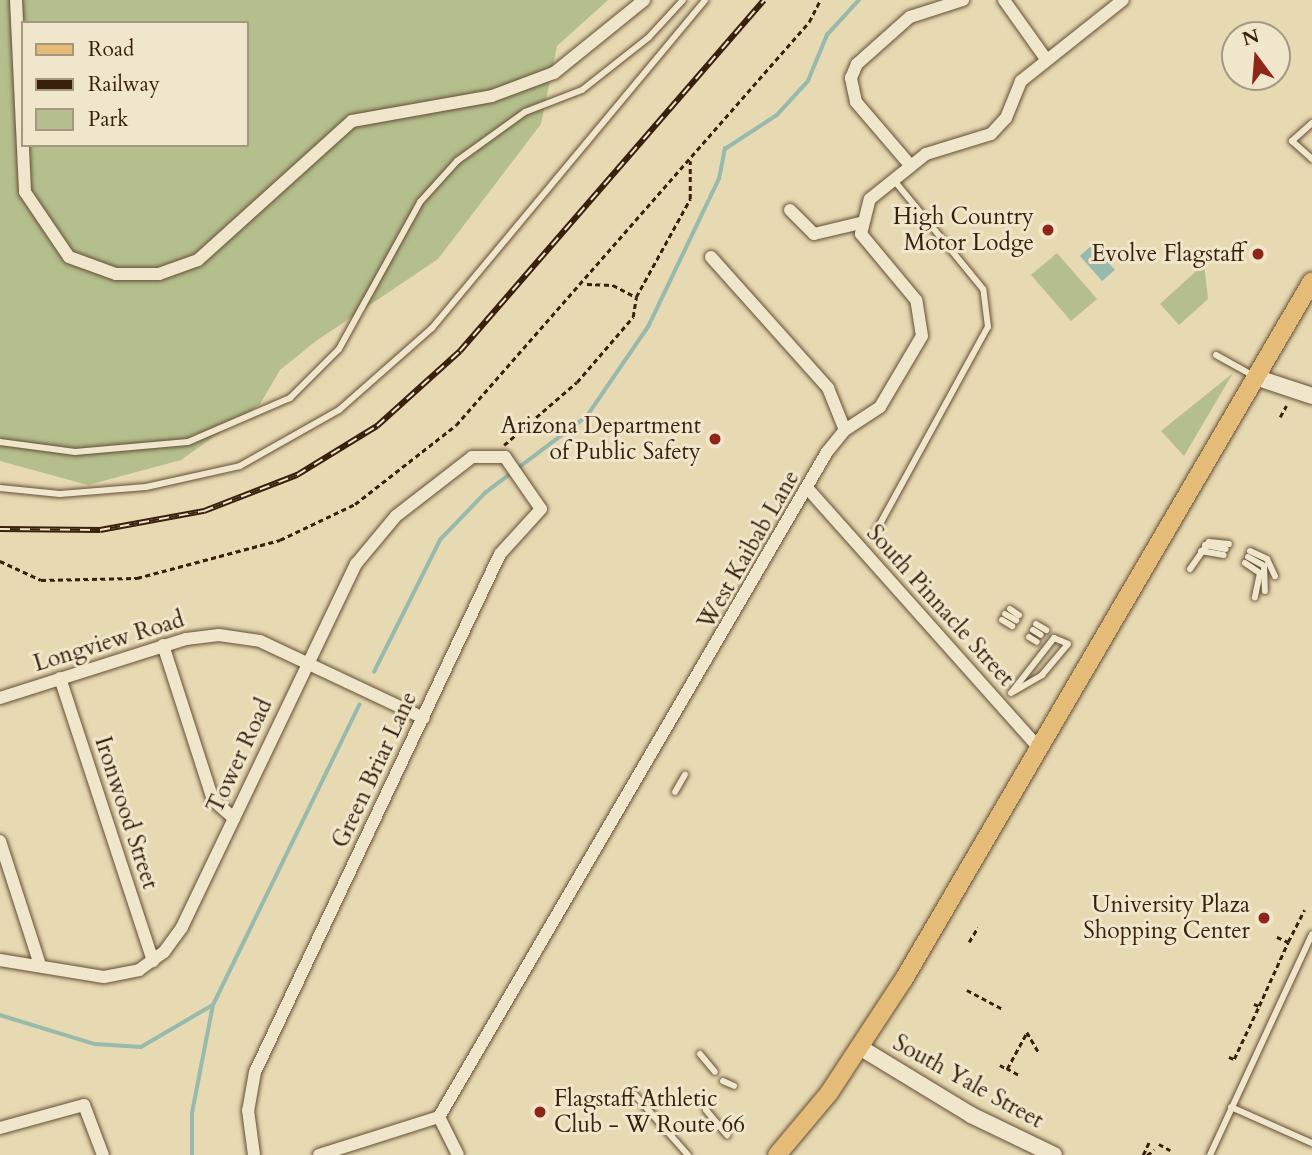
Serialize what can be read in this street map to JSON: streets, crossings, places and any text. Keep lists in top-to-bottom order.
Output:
{
  "streets": {
    "street": [
      "West Kaibab Lane",
      "South Pinnacle Street",
      "Longview Road",
      "Tower Road",
      "Green Briar Lane",
      "Ironwood Street",
      "South Yale Street"
    ]
  },
  "crossings": [
    ["West Kaibab Lane", "South Pinnacle Street"],
    ["Longview Road", "Tower Road"],
    ["Longview Road", "Green Briar Lane"],
    ["Longview Road", "Ironwood Street"],
    ["Tower Road", "Green Briar Lane"],
    ["Tower Road", "Ironwood Street"]
  ],
  "places": [
    "High Country Motor Lodge",
    "Evolve Flagstaff",
    "Arizona Department of Public Safety",
    "University Plaza Shopping Center",
    "Flagstaff Athletic Club - W Route 66"
  ],
  "legend": ["Road", "Railway", "Park"],
  "north": "top"
}
